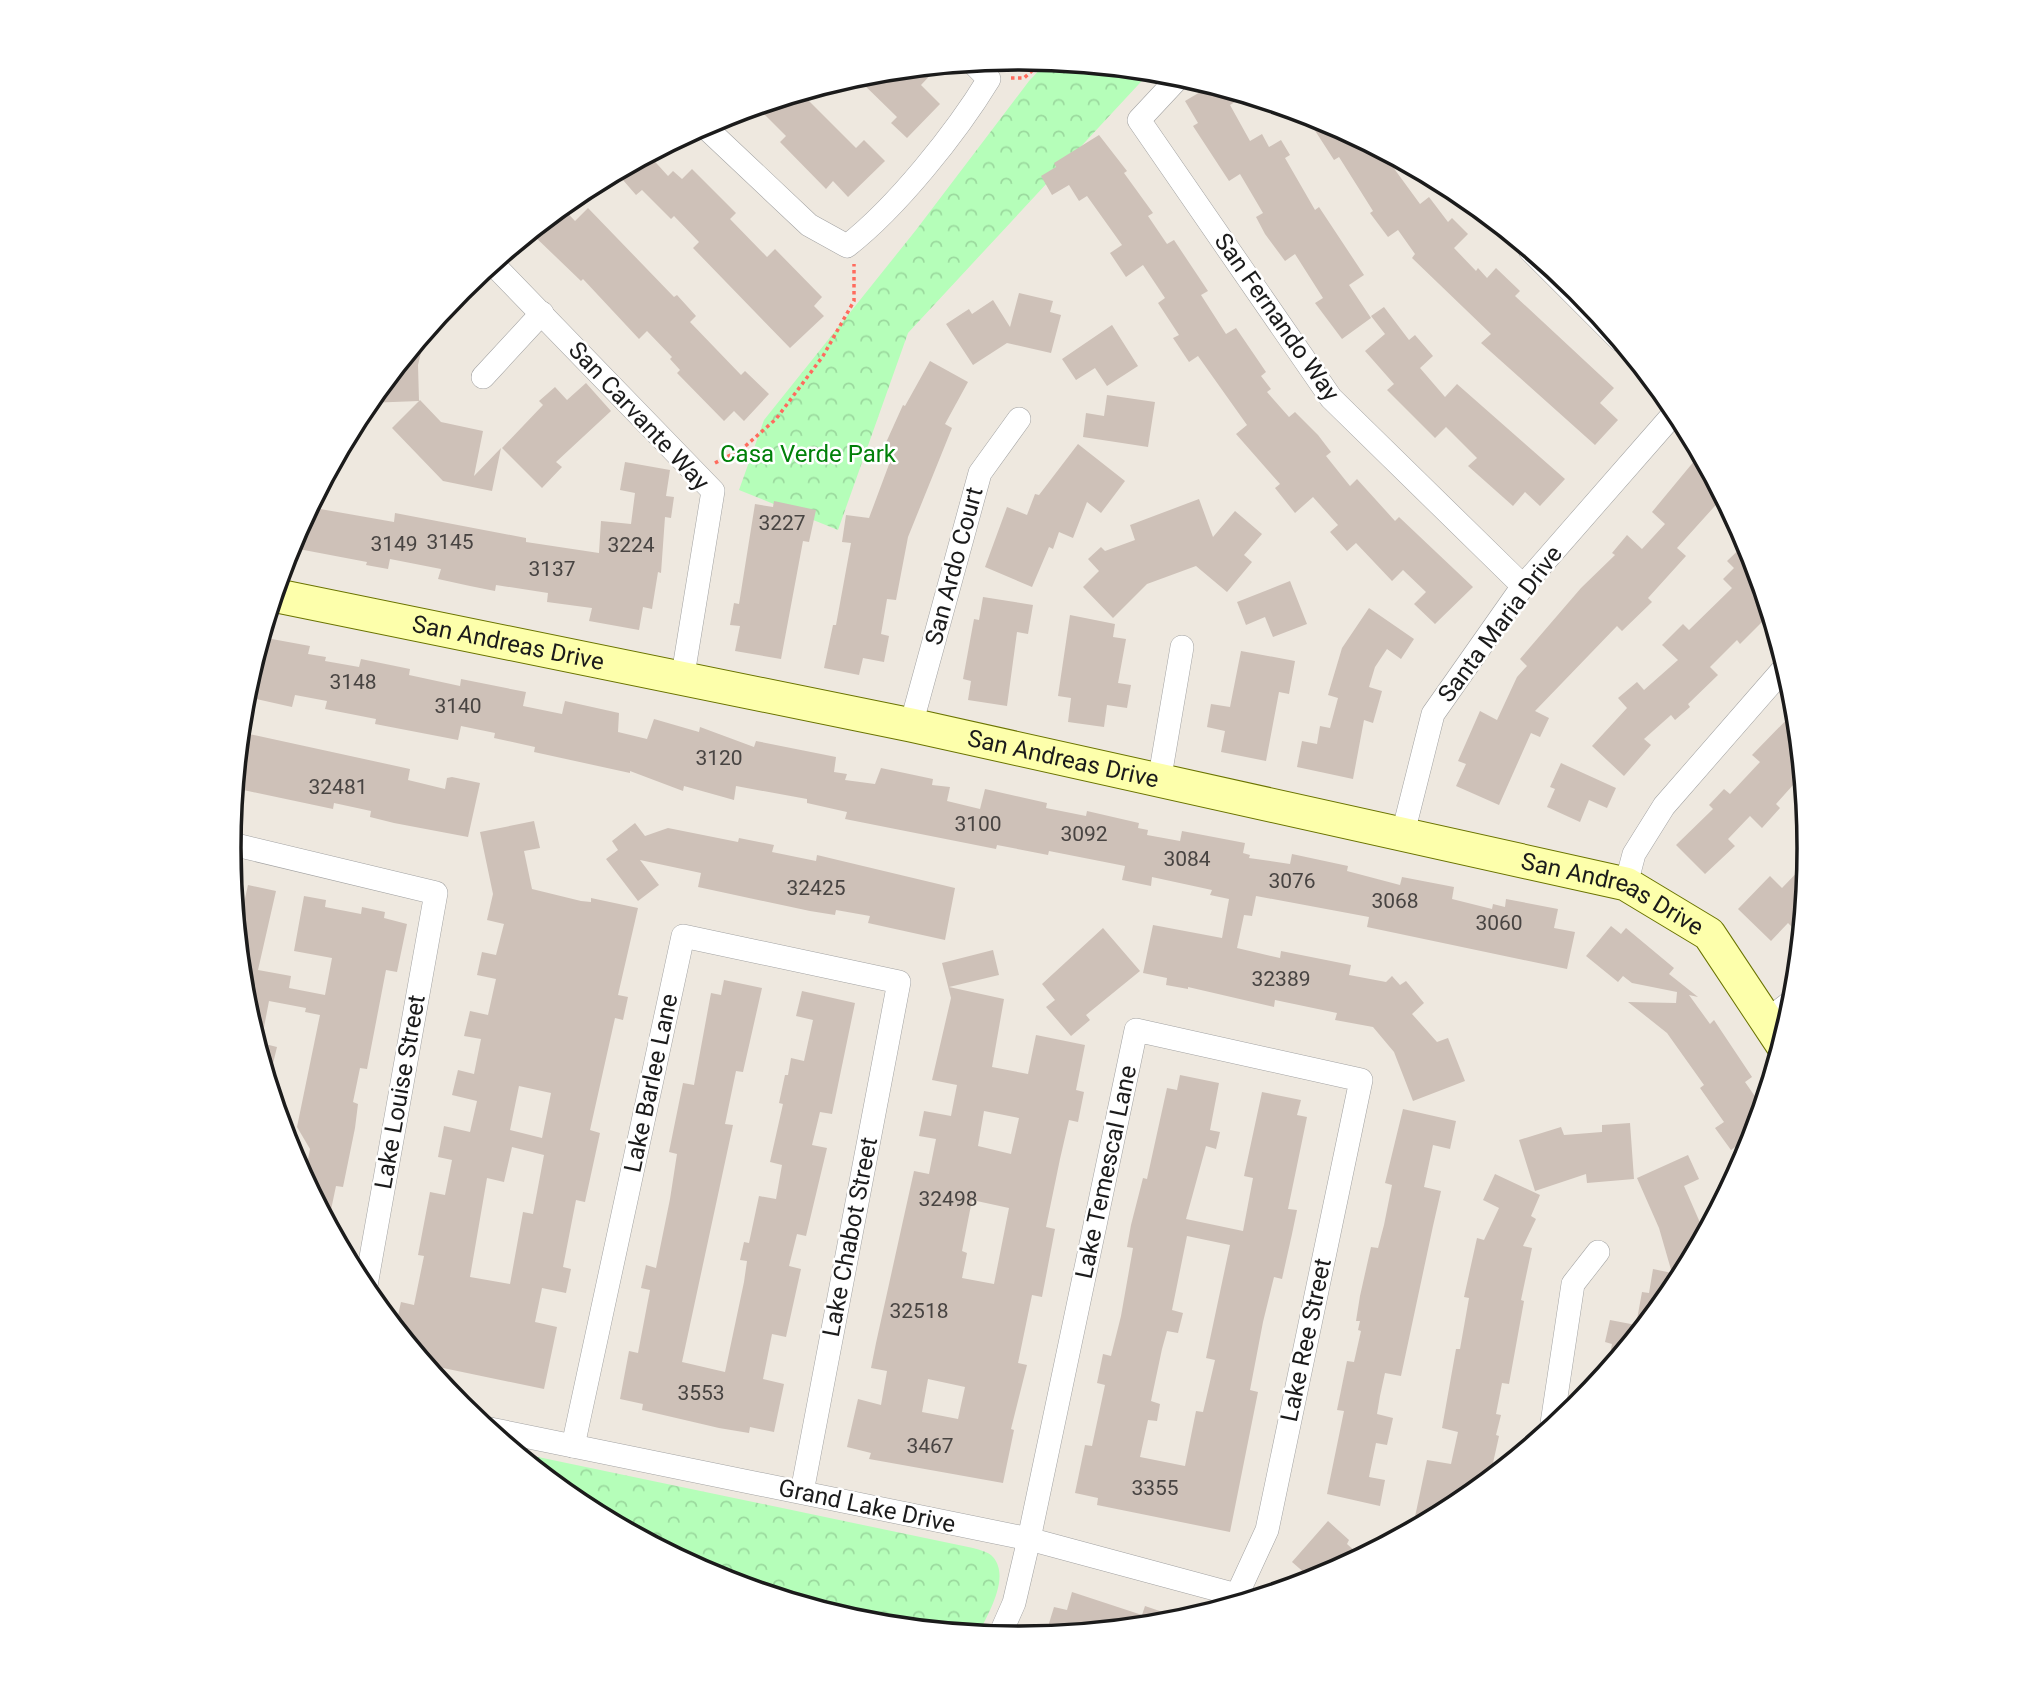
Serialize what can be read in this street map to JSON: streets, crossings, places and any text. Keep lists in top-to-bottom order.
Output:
{
  "streets": {
    "street": [
      "San Fernando Way",
      "San Carvante Way",
      "San Ardo Court",
      "Santa Maria Drive",
      "San Andreas Drive",
      "Lake Barlee Lane",
      "Lake Louise Street",
      "Lake Temescal Lane",
      "Lake Chabot Street",
      "Lake Ree Street",
      "Grand Lake Drive"
    ]
  },
  "crossings": [
    ["San Fernando Way", "Santa Maria Drive"],
    ["San Carvante Way", "San Andreas Drive"],
    ["San Ardo Court", "San Andreas Drive"],
    ["Santa Maria Drive", "San Andreas Drive"],
    ["Lake Barlee Lane", "Lake Chabot Street"],
    ["Lake Barlee Lane", "Grand Lake Drive"],
    ["Lake Temescal Lane", "Lake Ree Street"],
    ["Lake Temescal Lane", "Grand Lake Drive"],
    ["Lake Chabot Street", "Grand Lake Drive"]
  ],
  "parks": ["Casa Verde Park"],
  "house_numbers": [
    "3227",
    "3145",
    "3149",
    "3224",
    "3137",
    "3148",
    "3140",
    "3120",
    "32481",
    "3100",
    "3092",
    "3084",
    "3076",
    "32425",
    "3068",
    "3060",
    "32389",
    "32498",
    "32518",
    "3553",
    "3467",
    "3355"
  ]
}
